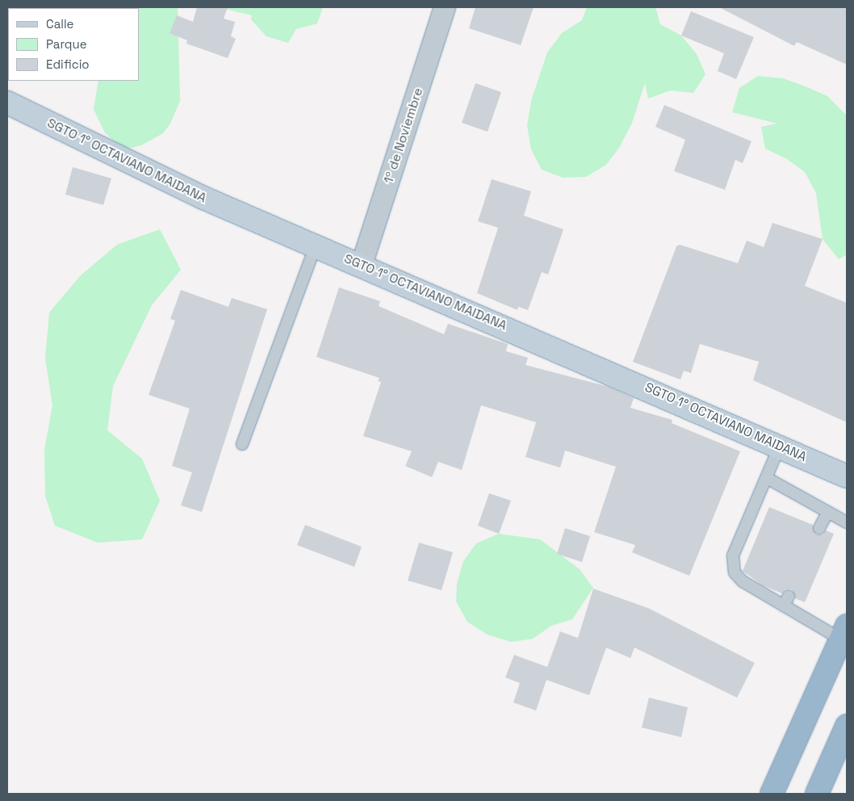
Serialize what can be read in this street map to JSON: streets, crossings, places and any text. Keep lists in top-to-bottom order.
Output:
{
  "streets": {
    "main road": ["SGTO 1° OCTAVIANO MAIDANA"],
    "street": ["1º de Noviembre"]
  },
  "crossings": [
    ["1º de Noviembre", "SGTO 1° OCTAVIANO MAIDANA"]
  ],
  "legend": ["Calle", "Parque", "Edificio"]
}
